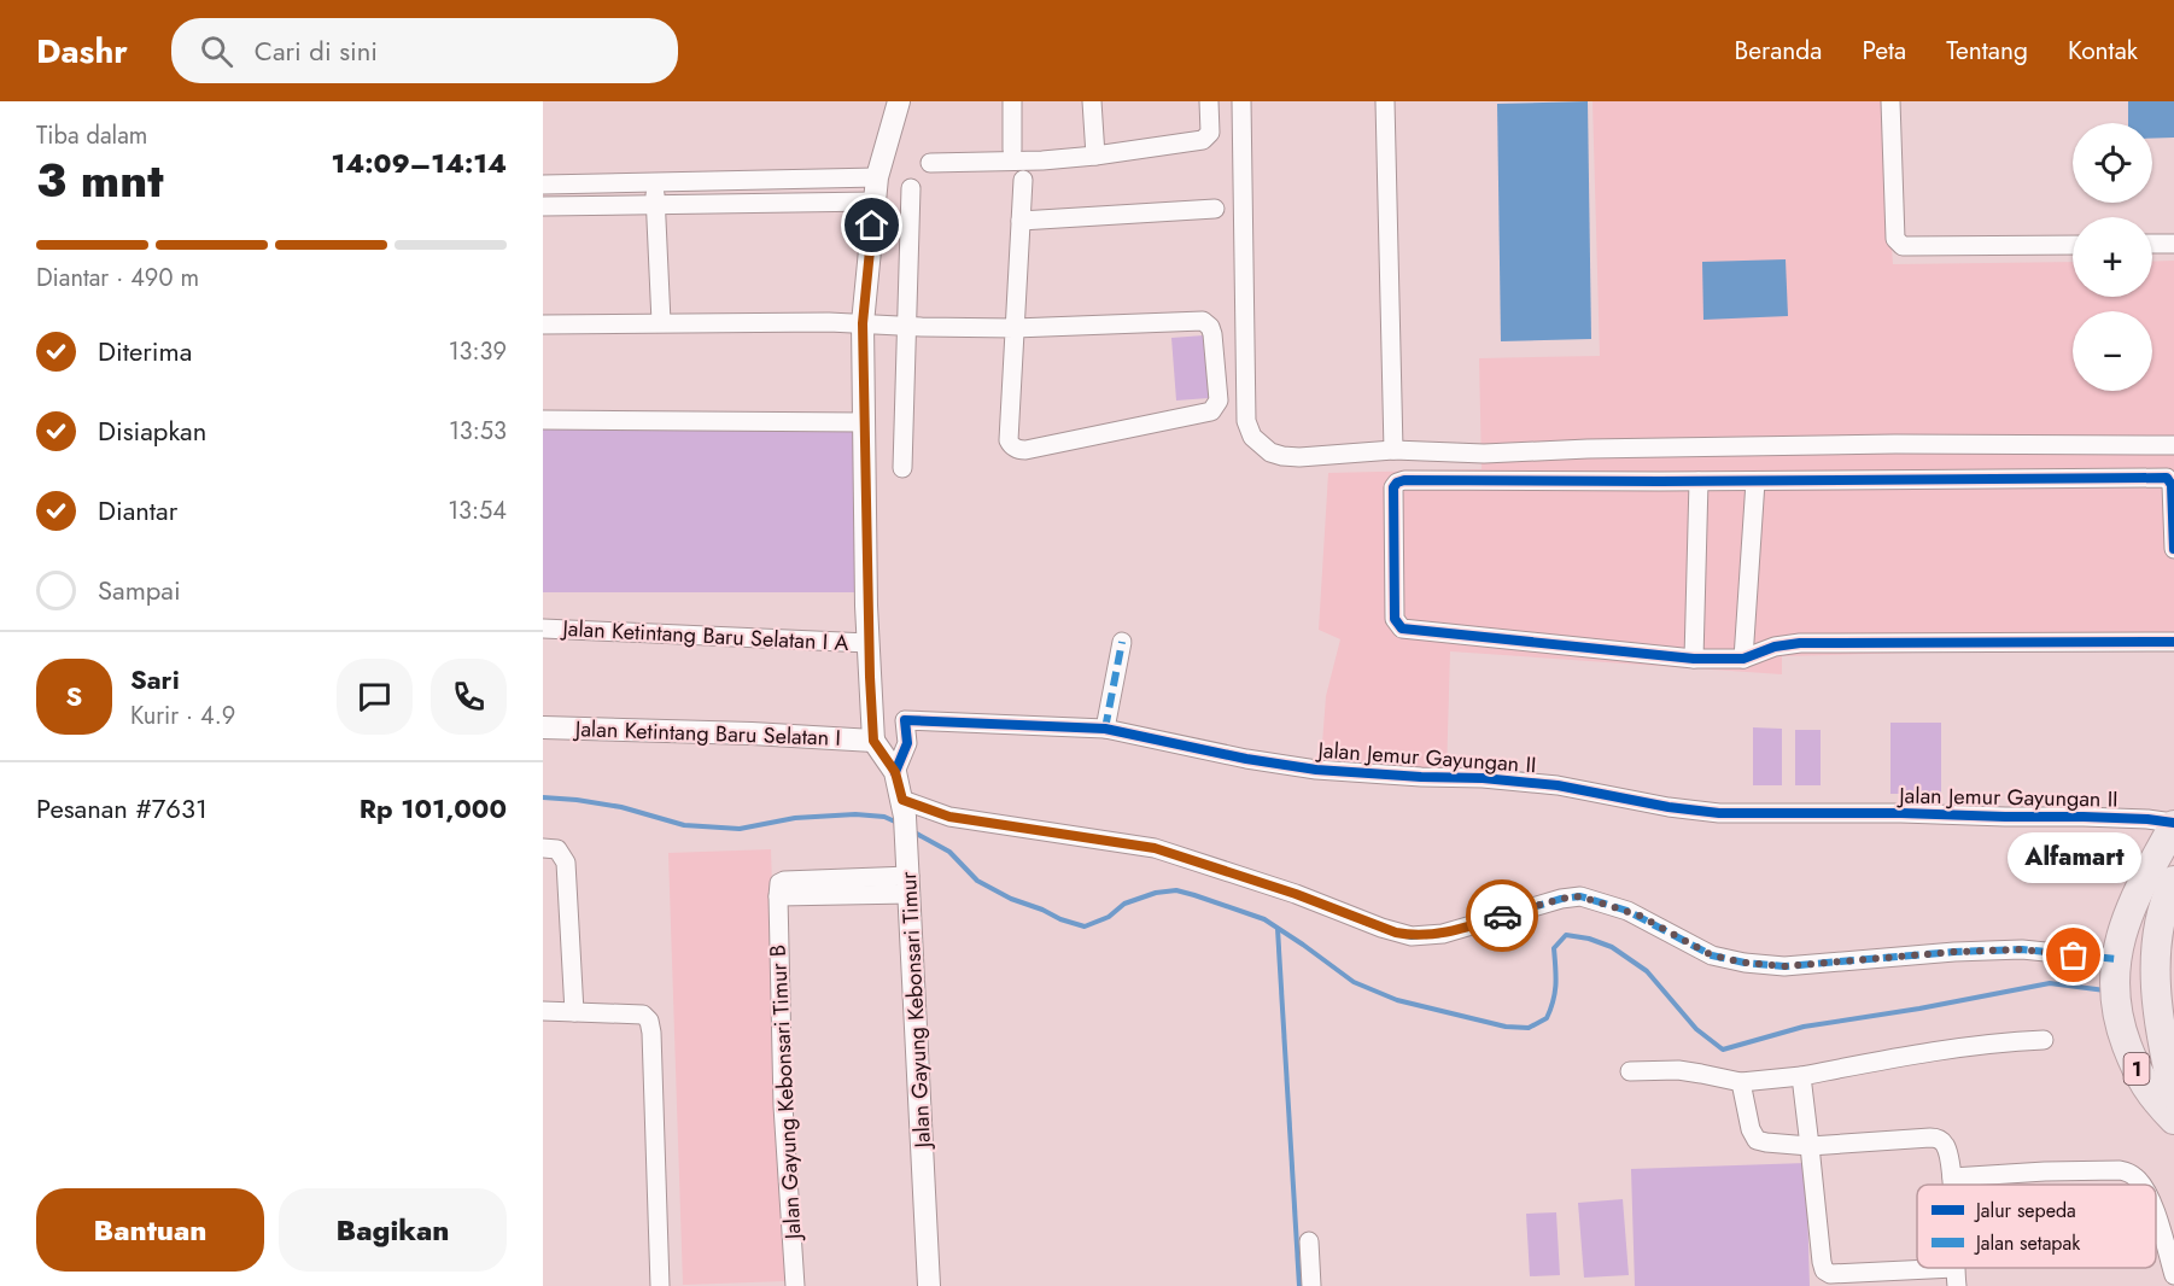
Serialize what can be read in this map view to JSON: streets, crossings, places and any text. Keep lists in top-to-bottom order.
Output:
{
  "streets": {
    "highway": ["1"],
    "street": [
      "Jalan Ketintang Baru Selatan I A",
      "Jalan Ketintang Baru Selatan I",
      "Jalan Jemur Gayungan II",
      "Jalan Gayung Kebonsari Timur",
      "Jalan Gayung Kebonsari Timur B"
    ]
  },
  "crossings": [
    ["Jalan Ketintang Baru Selatan I", "Jalan Gayung Kebonsari Timur"],
    ["Jalan Jemur Gayungan II", "Jalan Gayung Kebonsari Timur"],
    ["Jalan Gayung Kebonsari Timur", "Jalan Gayung Kebonsari Timur B"]
  ],
  "places": ["Alfamart"],
  "legend": ["Jalur sepeda", "Jalan setapak"],
  "page": {
    "header": "Dashr",
    "search": "Cari di sini",
    "nav": [
      "Beranda",
      "Peta",
      "Tentang",
      "Kontak"
    ],
    "heading": ["3 mnt", "Tiba dalam", "14:09–14:14"],
    "panel": [
      "Sari",
      "Kurir · 4.9",
      "Pesanan #7631",
      "Rp 101,000"
    ],
    "map_buttons": ["+", "−"],
    "bar": "Diantar · 490 m",
    "list": [
      ["Diterima", "13:39"],
      ["Disiapkan", "13:53"],
      ["Diantar", "13:54"],
      "Sampai"
    ],
    "round": "S",
    "bubble": "Alfamart",
    "buttons": ["Bantuan", "Bagikan"]
  }
}
